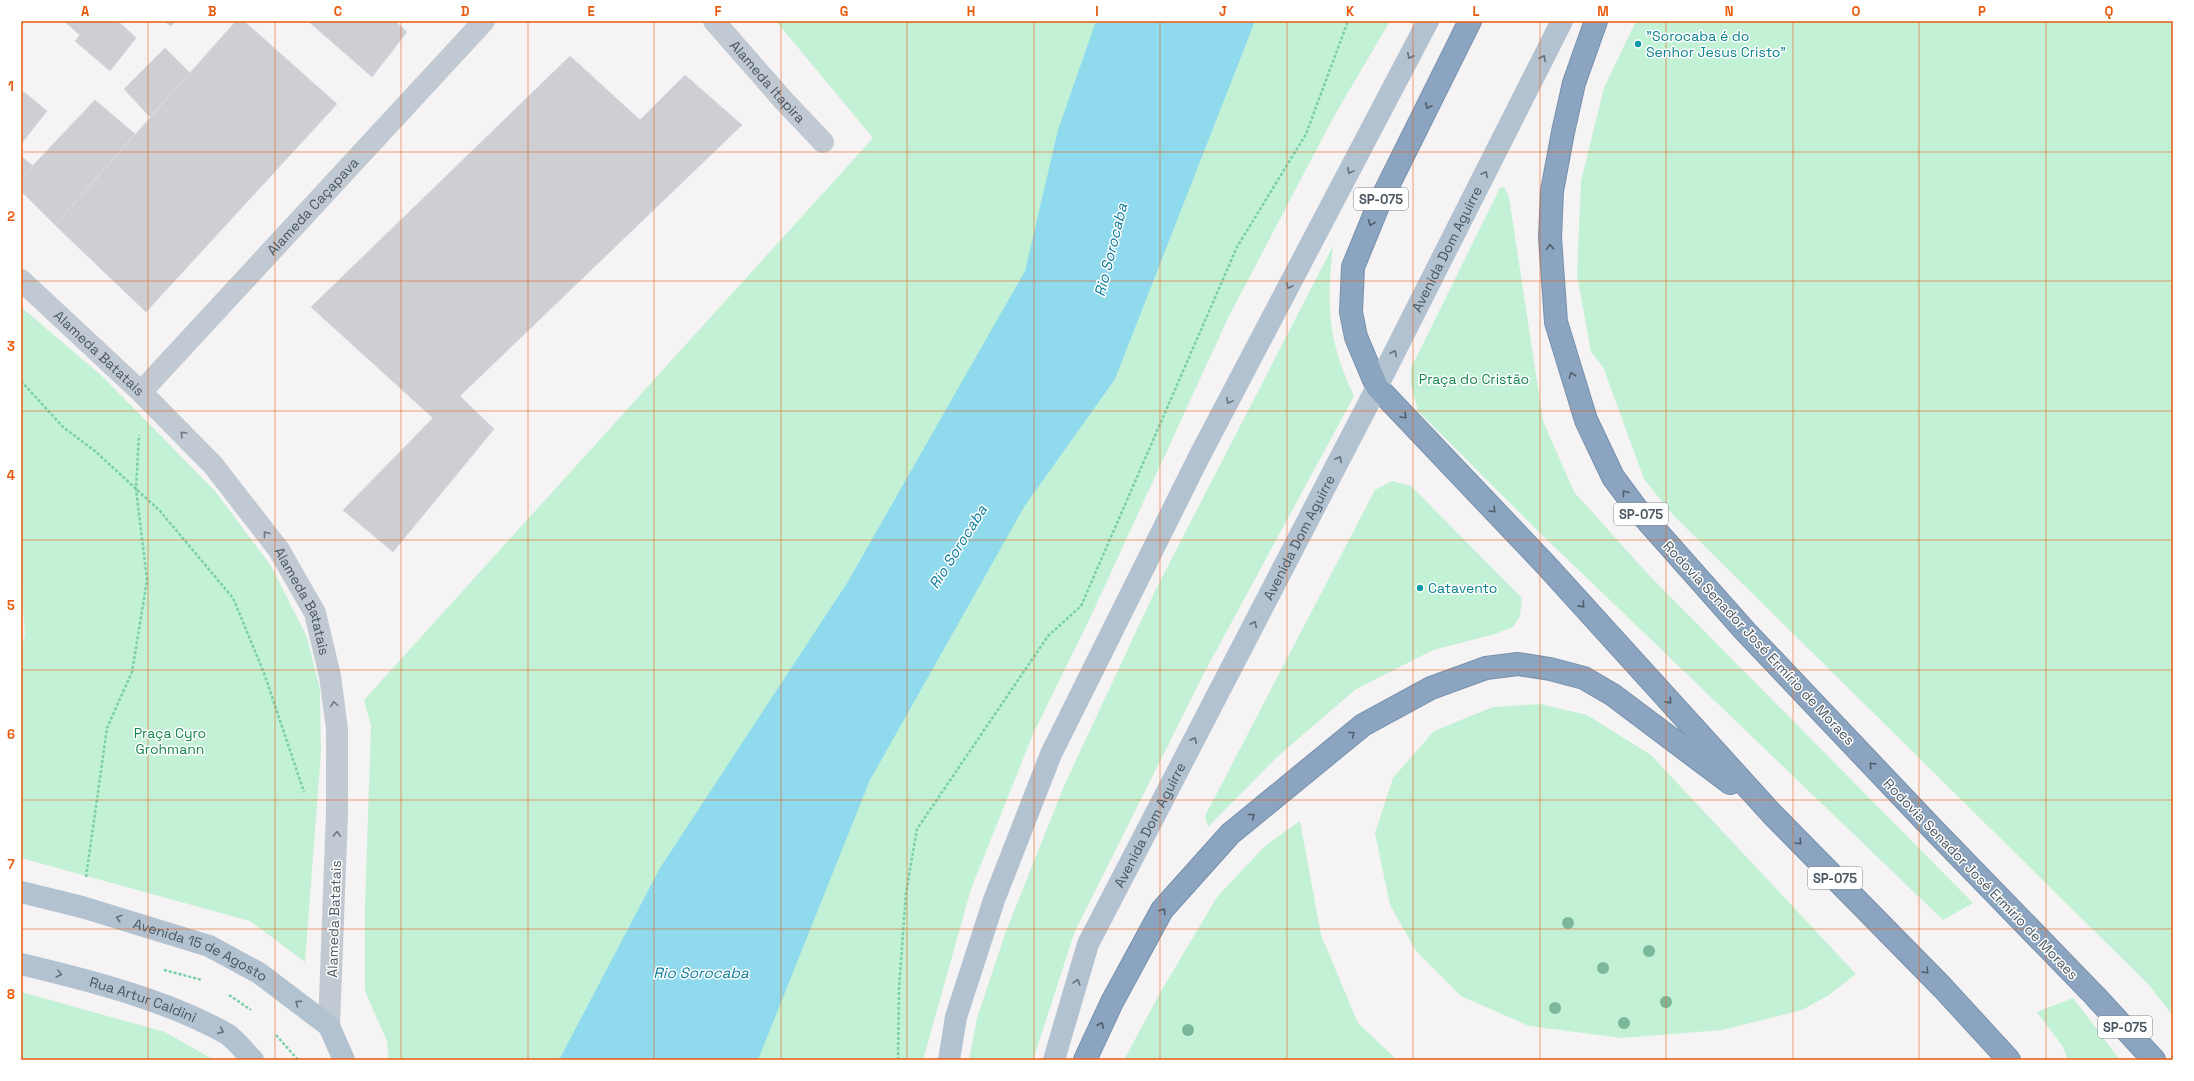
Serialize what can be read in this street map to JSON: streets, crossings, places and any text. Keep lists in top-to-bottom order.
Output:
{
  "streets": {
    "highway": ["SP-075", "Rodovia Senador José Ermírio de Moraes"],
    "main road": ["Avenida Dom Aguirre", "Avenida 15 de Agosto", "Rua Artur Caldini"],
    "street": ["Alameda Itapira", "Alameda Caçapava", "Alameda Batatais"]
  },
  "crossings": [
    ["SP-075", "Avenida Dom Aguirre"],
    ["Alameda Caçapava", "Alameda Batatais"],
    ["Alameda Batatais", "Avenida 15 de Agosto"]
  ],
  "one_way": ["Alameda Batatais", "Avenida 15 de Agosto", "Rua Artur Caldini"],
  "water": ["Rio Sorocaba"],
  "parks": ["Praça do Cristão", "Praça Cyro Grohmann"],
  "places": ["\"Sorocaba é do Senhor Jesus Cristo\"", "Catavento"],
  "grid": {
    "columns": [
      "A",
      "B",
      "C",
      "D",
      "E",
      "F",
      "G",
      "H",
      "I",
      "J",
      "K",
      "L",
      "M",
      "N",
      "O",
      "P",
      "Q"
    ],
    "rows": [
      "1",
      "2",
      "3",
      "4",
      "5",
      "6",
      "7",
      "8"
    ]
  }
}
